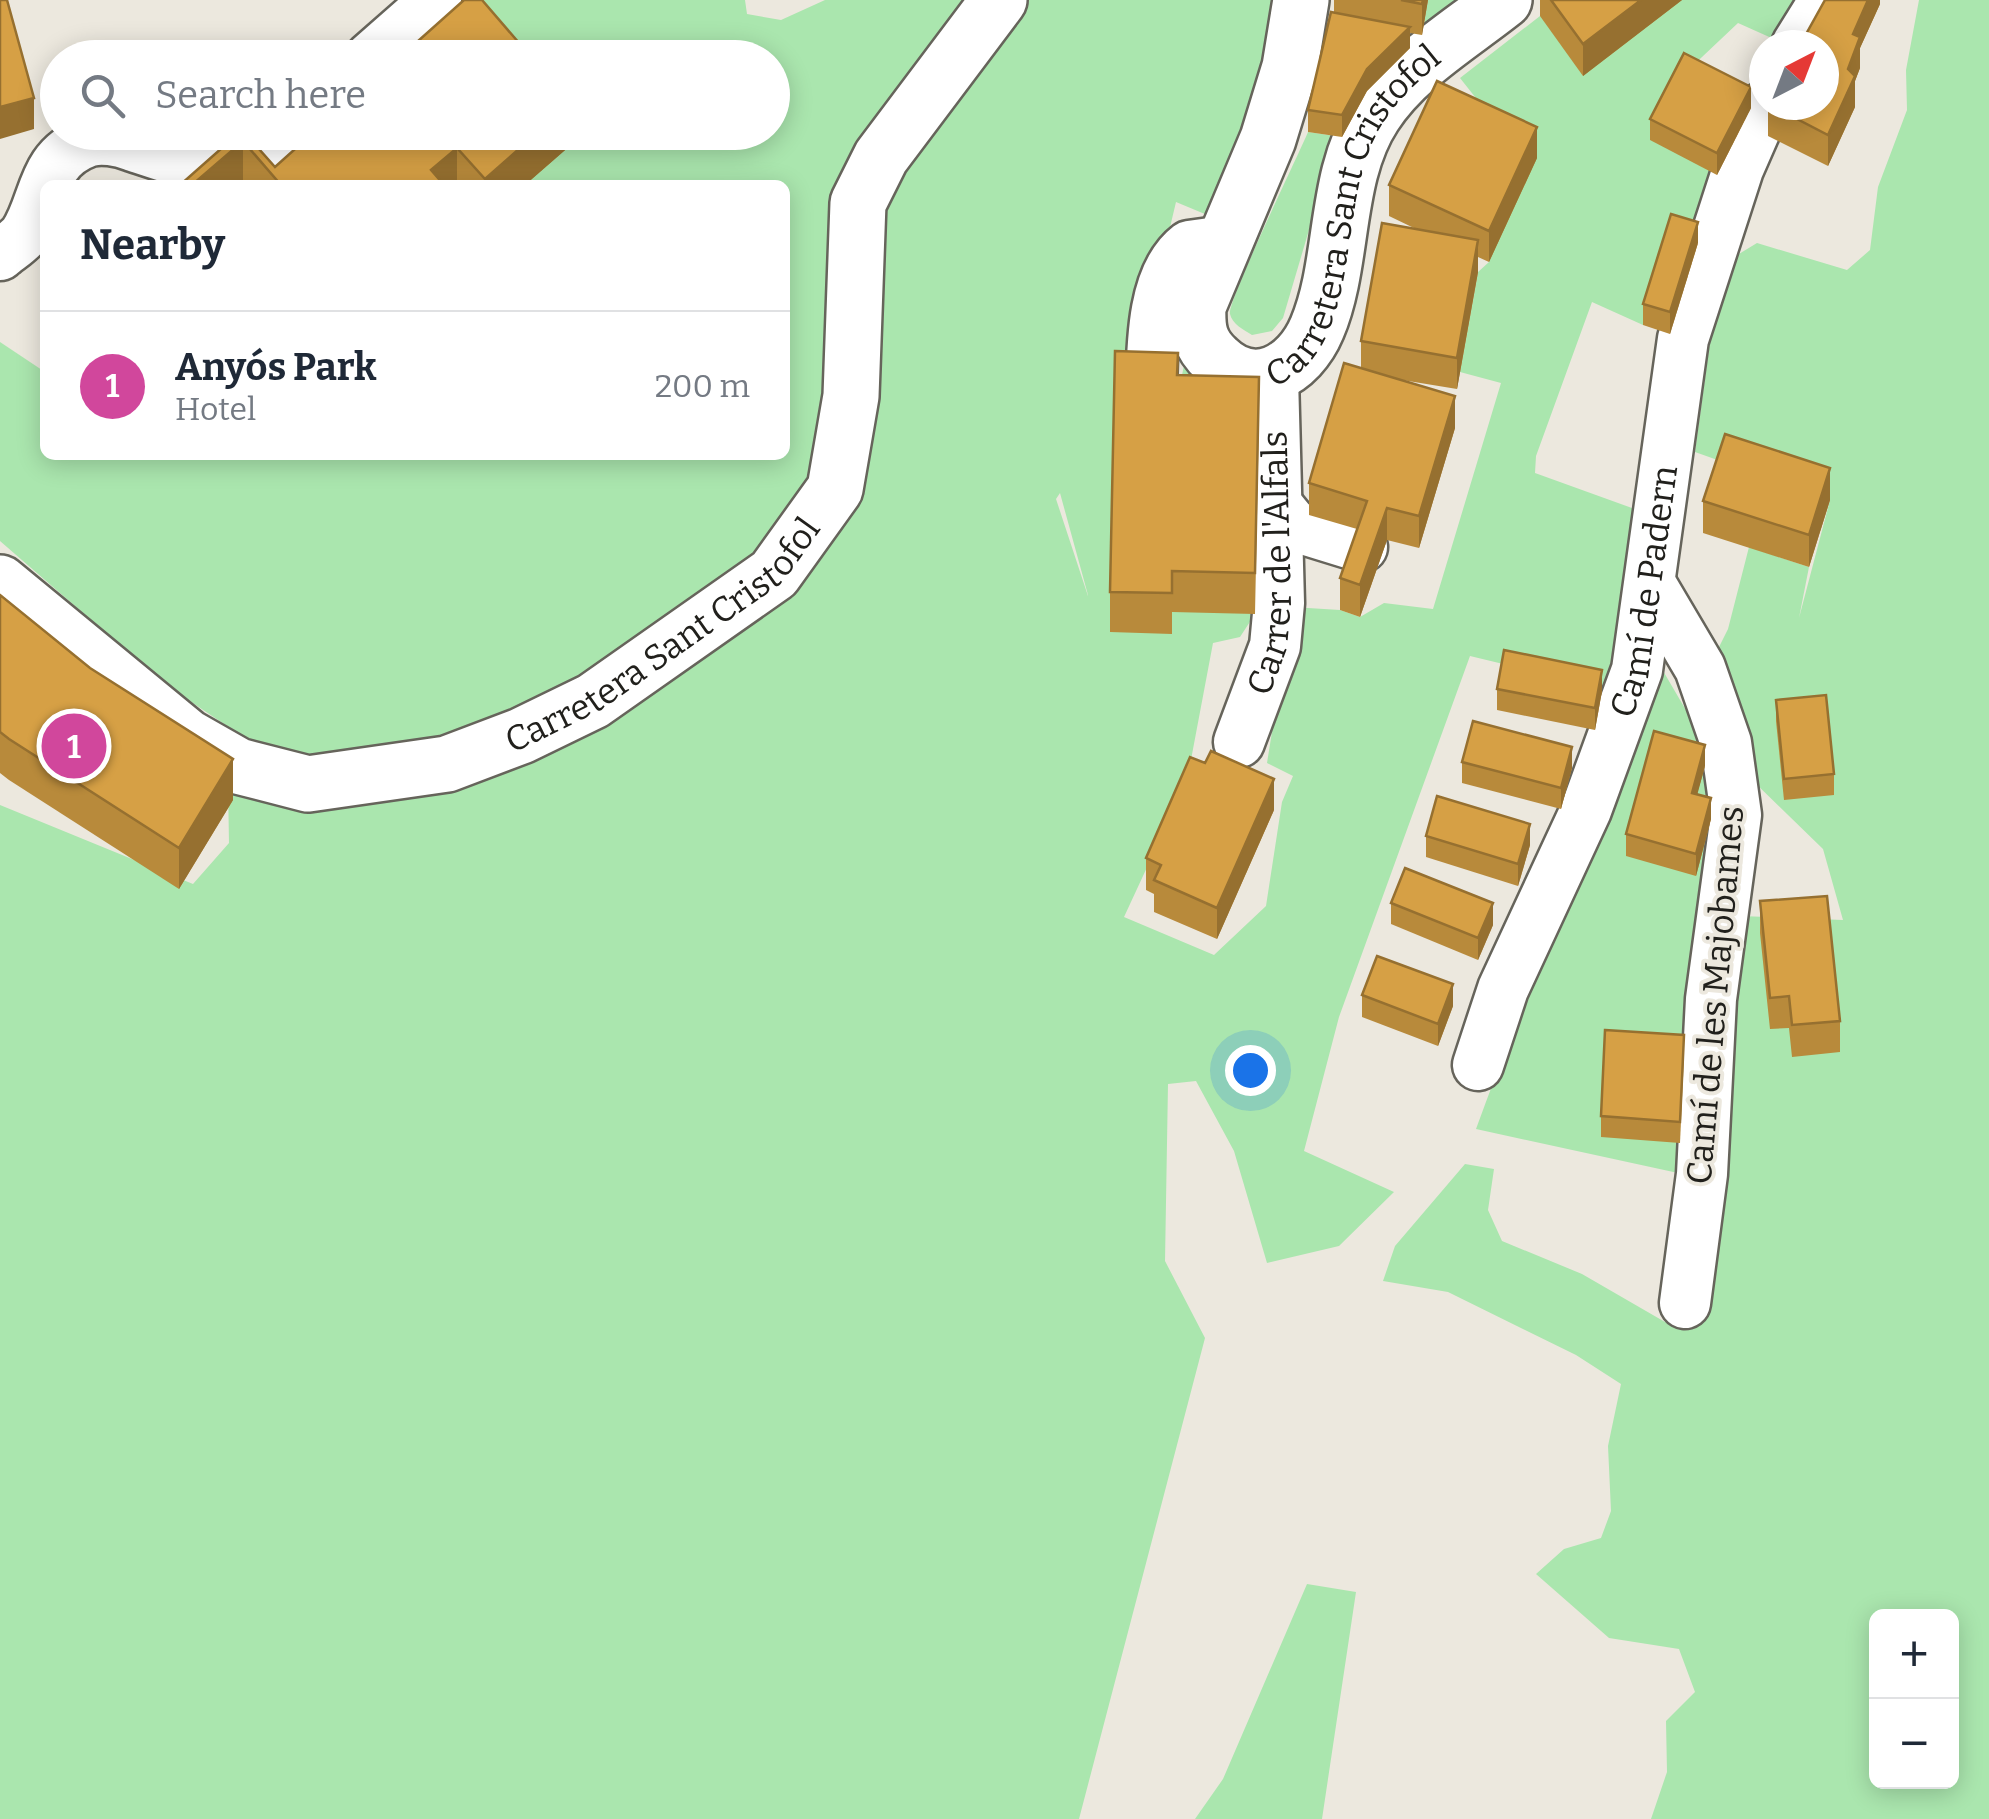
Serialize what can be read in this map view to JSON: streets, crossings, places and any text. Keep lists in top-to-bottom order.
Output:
{
  "streets": {
    "main road": ["Carretera Sant Cristofol"],
    "street": ["Carrer de l'Alfals", "Camí de Padern", "Camí de les Majobames"]
  },
  "crossings": [
    ["Carretera Sant Cristofol", "Carrer de l'Alfals"],
    ["Camí de Padern", "Camí de les Majobames"]
  ],
  "north": "top right",
  "page": {
    "search": "Search here",
    "heading": "Nearby",
    "list": [
      {
        "mark": "1",
        "name": "Anyós Park",
        "note": "Hotel",
        "value": "200 m"
      }
    ],
    "pins": "1",
    "map_buttons": ["+", "−"]
  }
}
